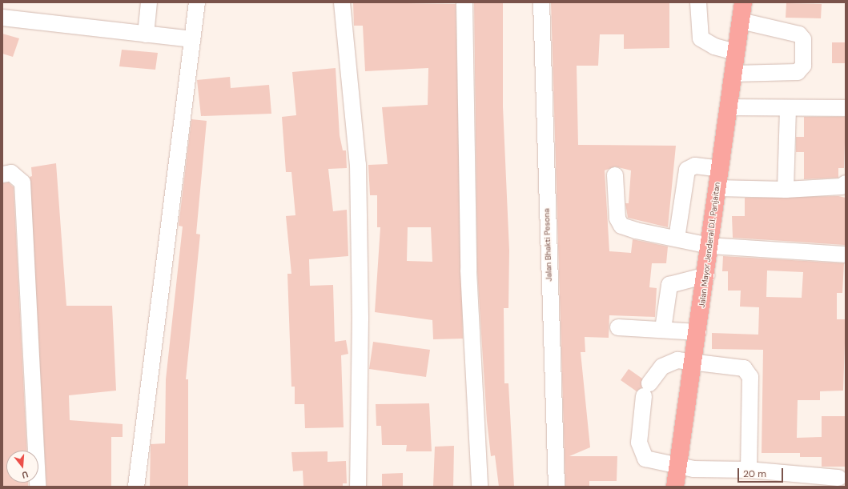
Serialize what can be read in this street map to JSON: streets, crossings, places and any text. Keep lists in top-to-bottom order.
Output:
{
  "streets": {
    "highway": ["Jalan Mayor Jenderal D.I. Panjaitan"],
    "street": ["Jalan Bhakti Pesona"]
  },
  "scale_bar": "20 m",
  "north": "bottom"
}
